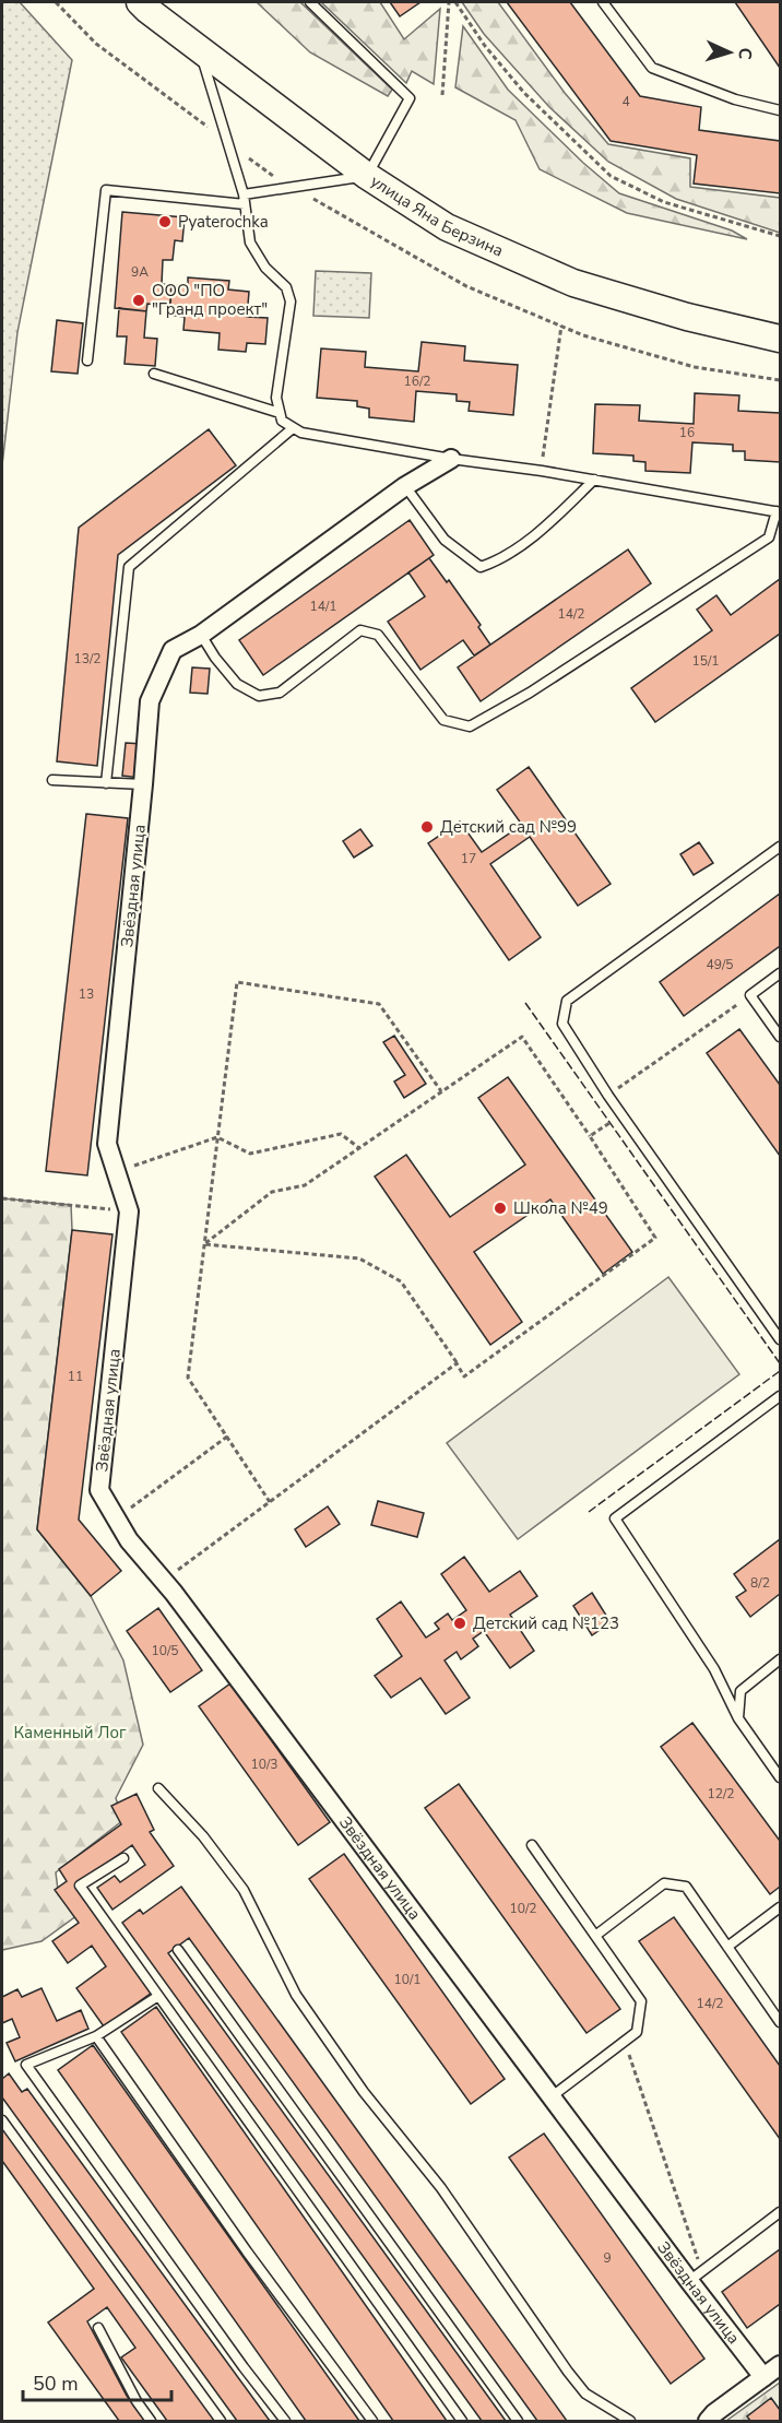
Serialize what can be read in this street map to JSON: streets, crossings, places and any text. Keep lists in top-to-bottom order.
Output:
{
  "streets": {
    "main road": ["улица Яна Берзина"],
    "street": ["Звёздная улица"]
  },
  "parks": ["Каменный Лог"],
  "places": [
    "Pyaterochka",
    "ООО \"ПО \"Гранд проект\"",
    "Детский сад №99",
    "Школа №49",
    "Детский сад №123"
  ],
  "house_numbers": [
    "4",
    "9А",
    "16/2",
    "16",
    "14/1",
    "14/2",
    "13/2",
    "15/1",
    "17",
    "49/5",
    "13",
    "11",
    "8/2",
    "10/5",
    "10/3",
    "12/2",
    "10/2",
    "10/1",
    "14/2",
    "9"
  ],
  "scale_bar": "50 m",
  "north": "right"
}
